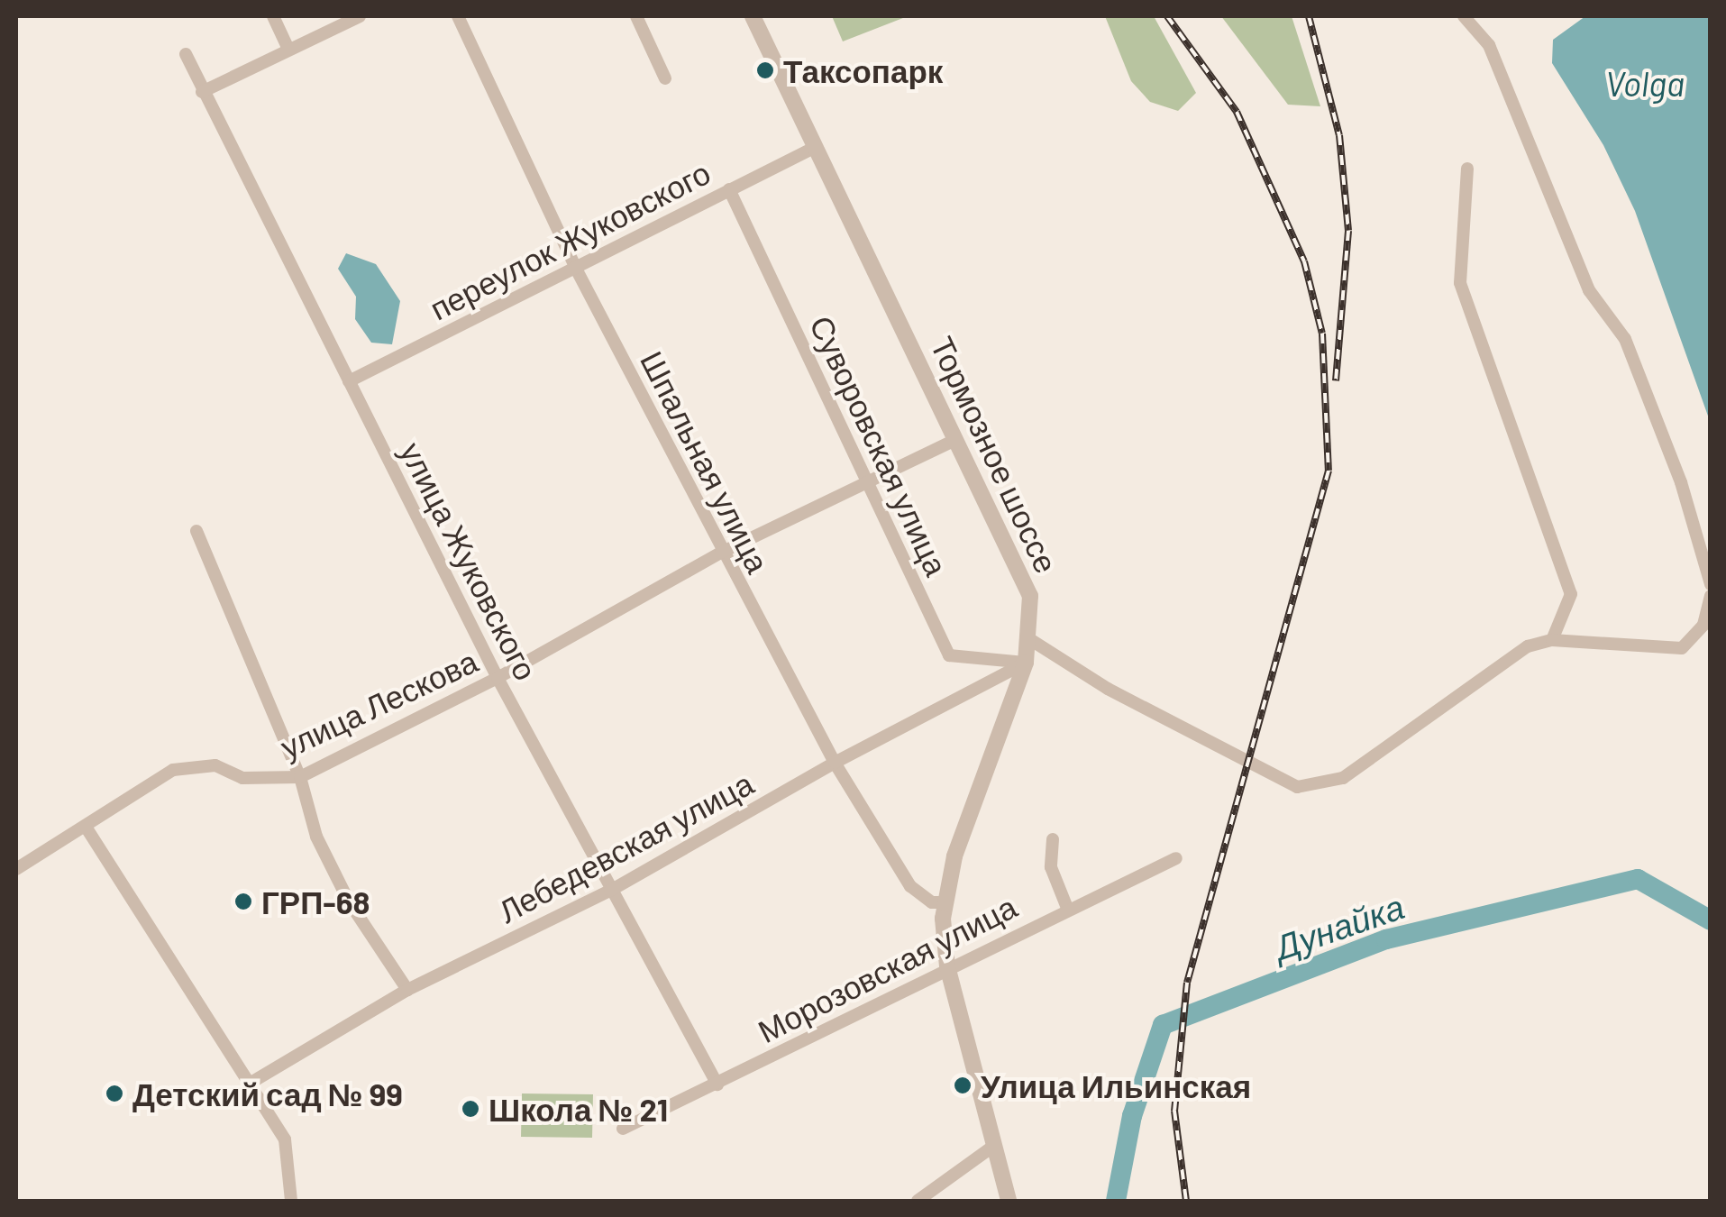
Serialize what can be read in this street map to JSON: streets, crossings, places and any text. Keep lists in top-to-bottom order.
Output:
{
  "streets": {
    "street": [
      "переулок Жуковского",
      "Суворовская улица",
      "Тормозное шоссе",
      "Шпальная улица",
      "улица Жуковского",
      "улица Лескова",
      "Лебедевская улица",
      "Морозовская улица"
    ]
  },
  "crossings": [
    ["переулок Жуковского", "Суворовская улица"],
    ["переулок Жуковского", "Тормозное шоссе"],
    ["переулок Жуковского", "Шпальная улица"],
    ["переулок Жуковского", "улица Жуковского"],
    ["Суворовская улица", "Тормозное шоссе"],
    ["Суворовская улица", "улица Лескова"],
    ["Суворовская улица", "Лебедевская улица"],
    ["Тормозное шоссе", "Шпальная улица"],
    ["Тормозное шоссе", "улица Лескова"],
    ["Тормозное шоссе", "Лебедевская улица"],
    ["Тормозное шоссе", "Морозовская улица"],
    ["Шпальная улица", "улица Лескова"],
    ["Шпальная улица", "Лебедевская улица"],
    ["улица Жуковского", "улица Лескова"],
    ["улица Жуковского", "Лебедевская улица"],
    ["улица Жуковского", "Морозовская улица"]
  ],
  "water": ["Volga", "Дунайка"],
  "places": [
    "Таксопарк",
    "ГРП-68",
    "Улица Ильинская",
    "Детский сад № 99",
    "Школа № 21"
  ]
}
